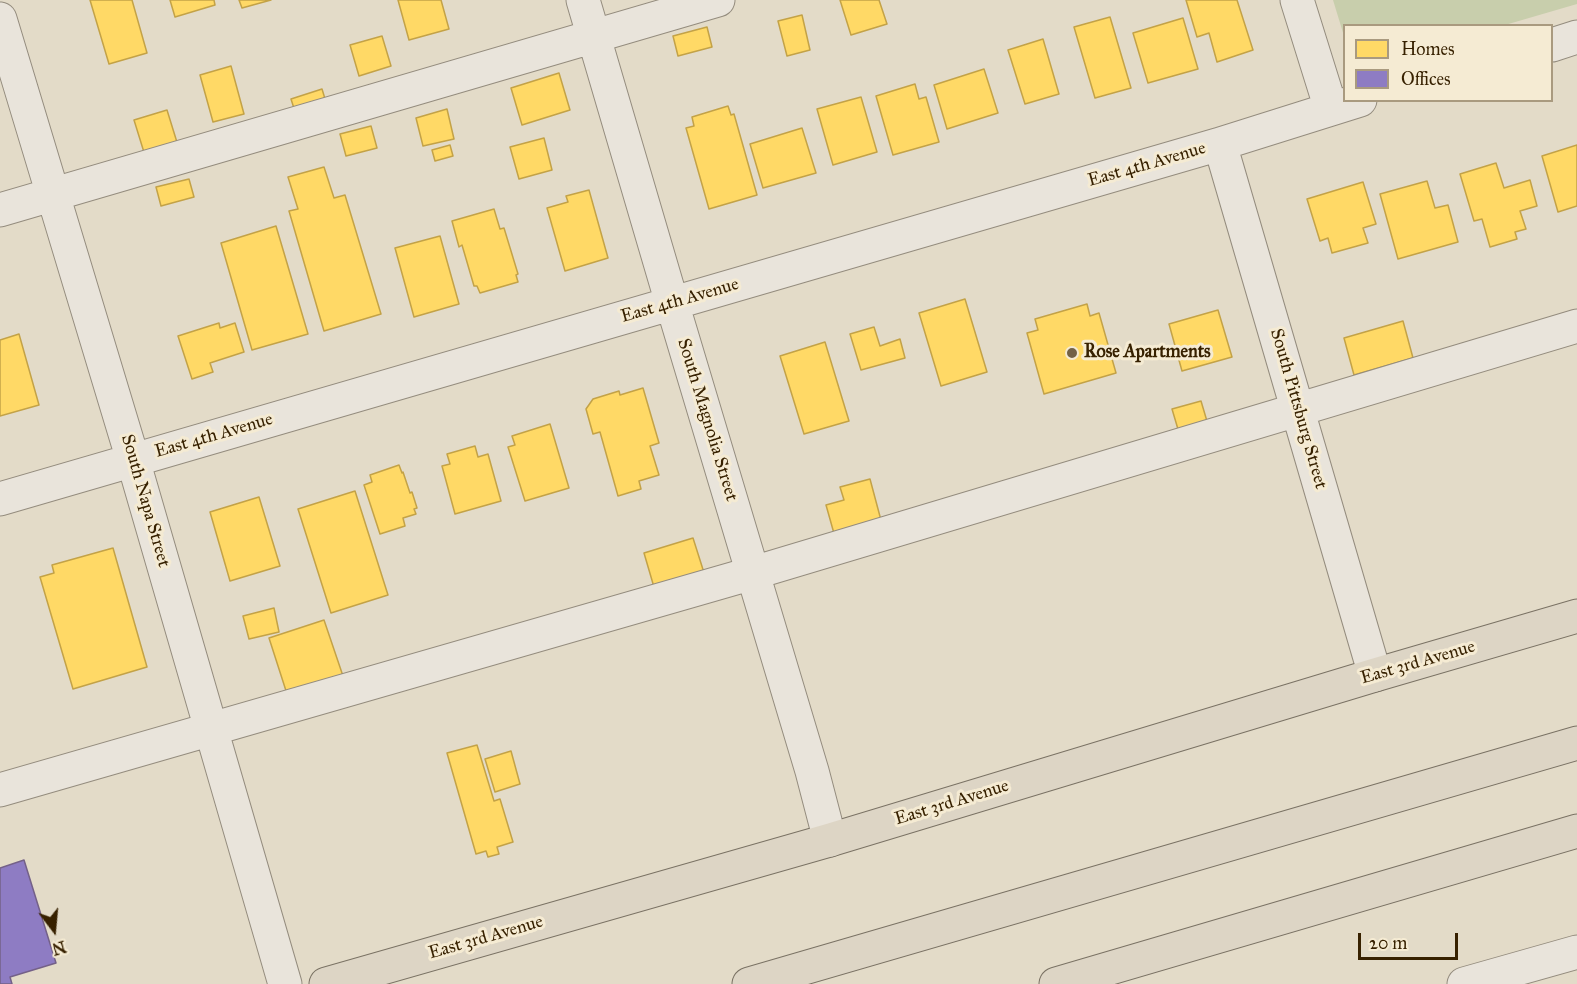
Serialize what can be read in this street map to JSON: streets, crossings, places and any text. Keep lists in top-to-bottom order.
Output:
{
  "streets": {
    "main road": ["East 3rd Avenue"],
    "street": [
      "East 4th Avenue",
      "South Pittsburg Street",
      "South Magnolia Street",
      "South Napa Street"
    ]
  },
  "crossings": [
    ["East 4th Avenue", "South Pittsburg Street"],
    ["East 4th Avenue", "South Magnolia Street"],
    ["East 4th Avenue", "South Napa Street"],
    ["South Pittsburg Street", "East 3rd Avenue"],
    ["South Magnolia Street", "East 3rd Avenue"]
  ],
  "places": ["Rose Apartments"],
  "legend": ["Homes", "Offices"],
  "scale_bar": "20 m",
  "north": "bottom"
}
